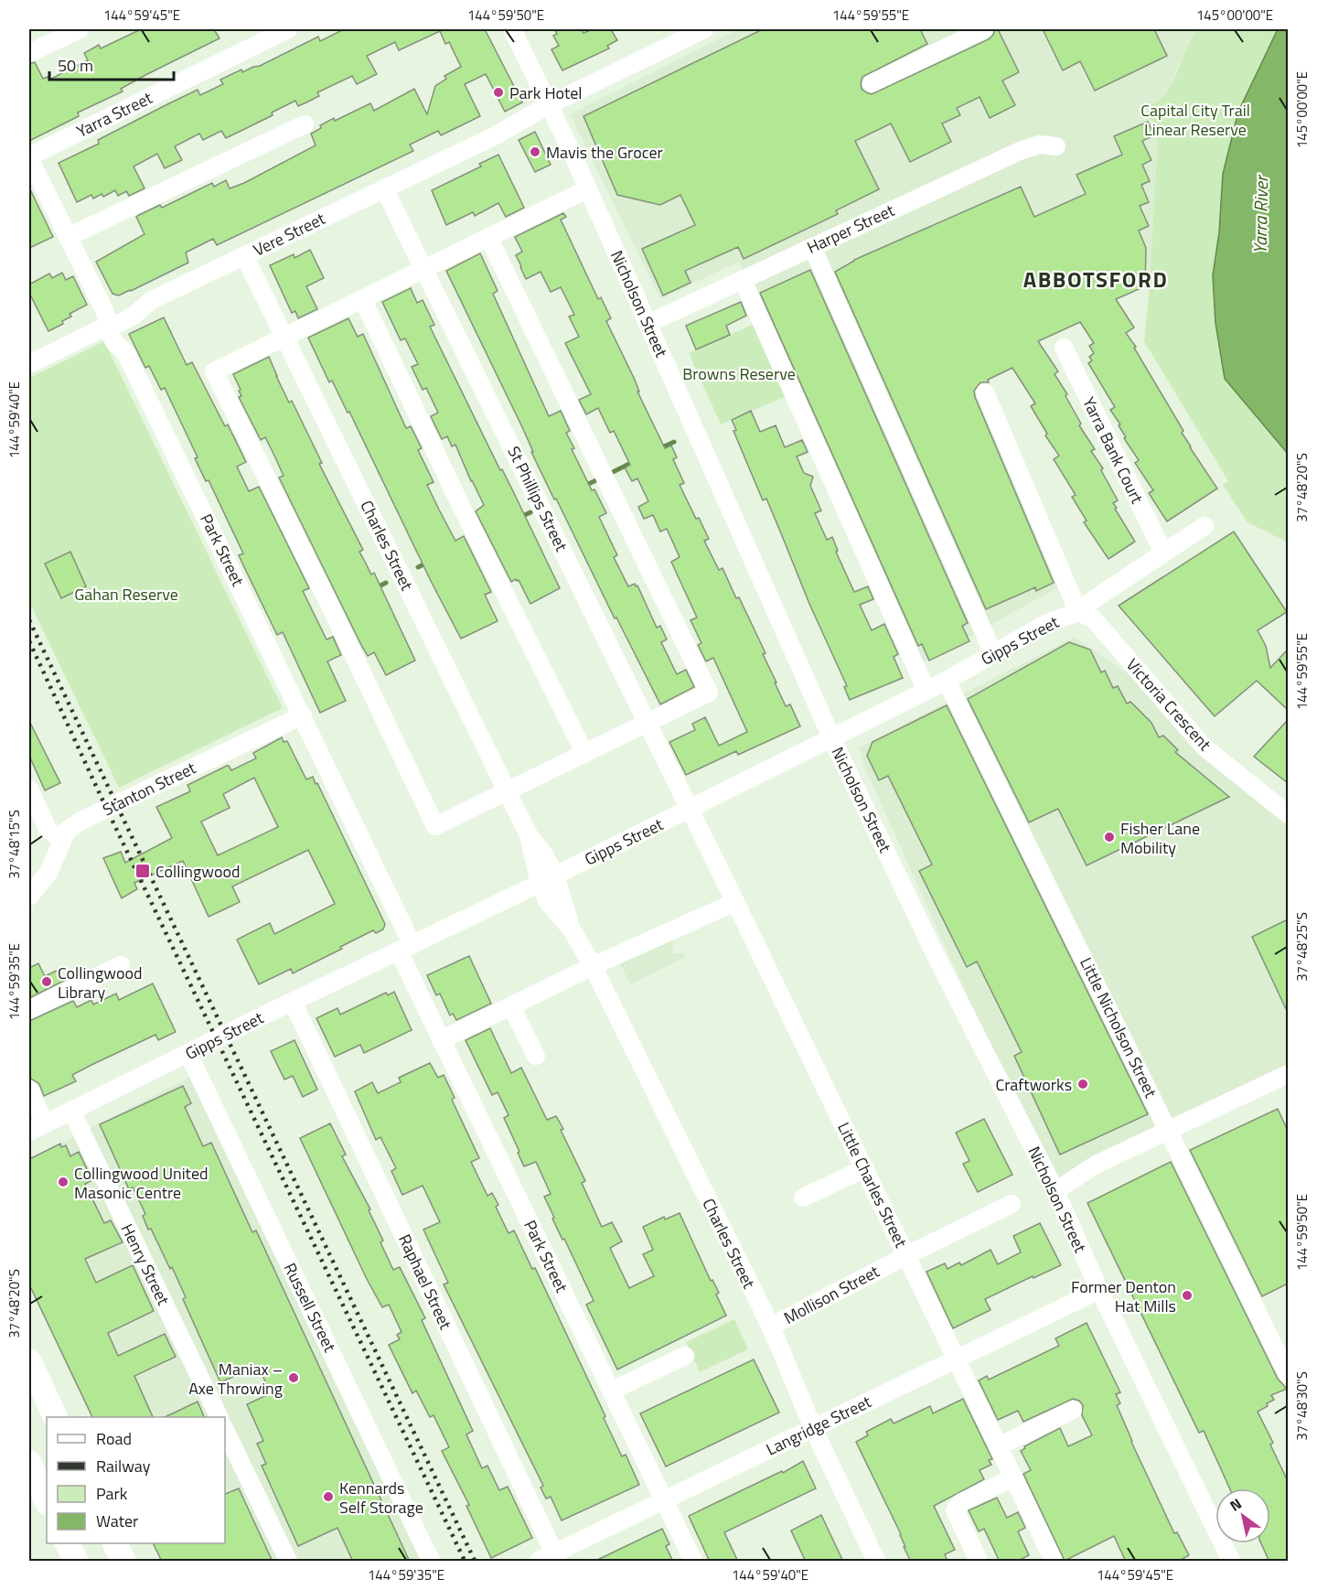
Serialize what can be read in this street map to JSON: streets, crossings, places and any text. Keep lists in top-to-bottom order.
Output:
{
  "streets": {
    "street": [
      "Yarra Street",
      "Harper Street",
      "Vere Street",
      "Nicholson Street",
      "Yarra Bank Court",
      "St Phillips Street",
      "Charles Street",
      "Park Street",
      "Gipps Street",
      "Victoria Crescent",
      "Stanton Street",
      "Little Nicholson Street",
      "Little Charles Street",
      "Henry Street",
      "Raphael Street",
      "Mollison Street",
      "Russell Street",
      "Langridge Street"
    ]
  },
  "crossings": [
    ["Yarra Street", "Park Street"],
    ["Harper Street", "Nicholson Street"],
    ["Vere Street", "Nicholson Street"],
    ["Vere Street", "St Phillips Street"],
    ["Vere Street", "Charles Street"],
    ["Vere Street", "Park Street"],
    ["Nicholson Street", "Gipps Street"],
    ["Nicholson Street", "Langridge Street"],
    ["Yarra Bank Court", "Gipps Street"],
    ["St Phillips Street", "Gipps Street"],
    ["St Phillips Street", "Little Charles Street"],
    ["Charles Street", "Gipps Street"],
    ["Charles Street", "Mollison Street"],
    ["Charles Street", "Langridge Street"],
    ["Park Street", "Gipps Street"],
    ["Park Street", "Stanton Street"],
    ["Park Street", "Langridge Street"],
    ["Gipps Street", "Victoria Crescent"],
    ["Gipps Street", "Little Nicholson Street"],
    ["Gipps Street", "Little Charles Street"],
    ["Gipps Street", "Henry Street"],
    ["Gipps Street", "Raphael Street"],
    ["Gipps Street", "Russell Street"],
    ["Little Charles Street", "Mollison Street"],
    ["Little Charles Street", "Langridge Street"],
    ["Raphael Street", "Langridge Street"]
  ],
  "districts": ["ABBOTSFORD"],
  "water": ["Yarra River"],
  "parks": ["Capital City Trail Linear Reserve", "Browns Reserve", "Gahan Reserve"],
  "places": {
    "other": [
      "Park Hotel",
      "Mavis the Grocer",
      "Fisher Lane Mobility",
      "Collingwood Library",
      "Craftworks",
      "Collingwood United Masonic Centre",
      "Former Denton Hat Mills",
      "Maniax – Axe Throwing",
      "Kennards Self Storage"
    ],
    "transit": ["Collingwood"]
  },
  "legend": [
    "Road",
    "Railway",
    "Park",
    "Water"
  ],
  "scale_bar": "50 m",
  "north": "top left",
  "coordinates": [
    "144°59'45\"E",
    "144°59'50\"E",
    "144°59'55\"E",
    "145°00'00\"E",
    "144°59'40\"E",
    "37°48'20\"S",
    "37°48'15\"S",
    "37°48'25\"S",
    "144°59'35\"E",
    "37°48'30\"S"
  ]
}
